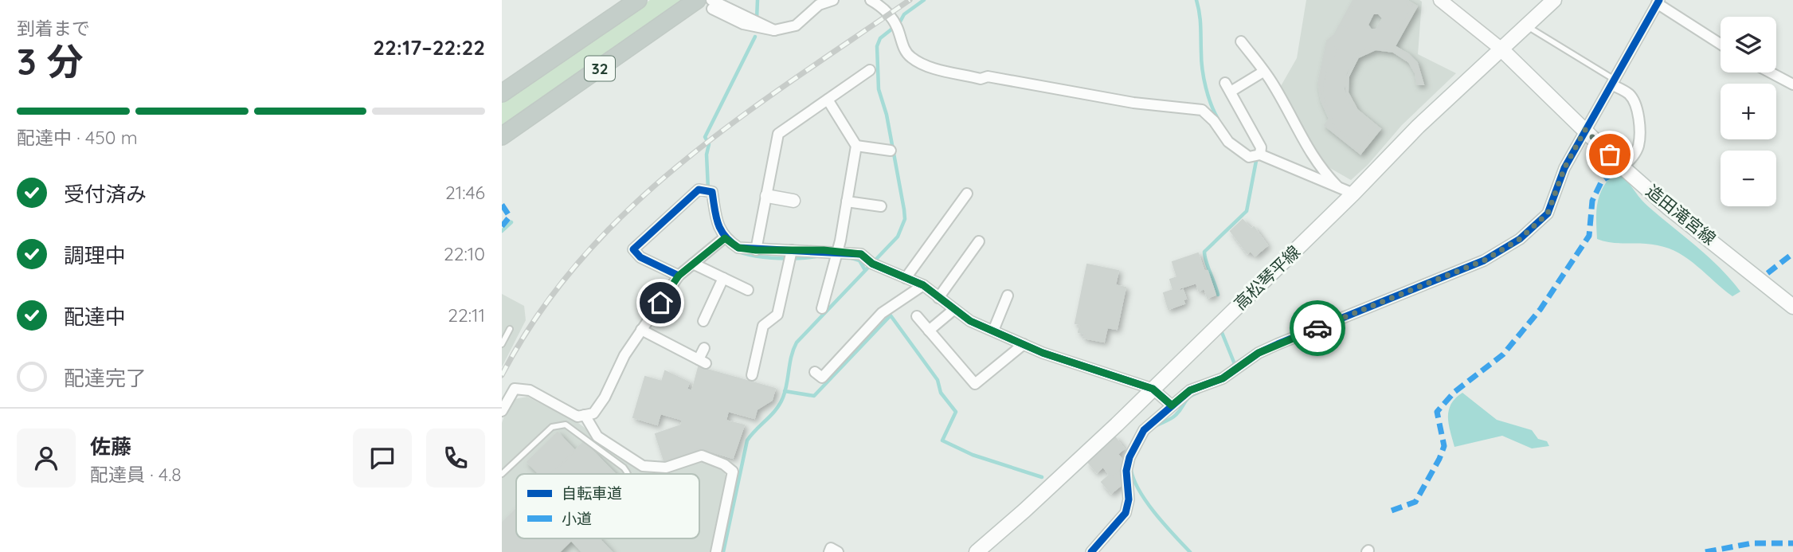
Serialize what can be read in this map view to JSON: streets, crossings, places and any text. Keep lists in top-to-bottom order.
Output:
{
  "streets": {
    "highway": ["32"],
    "main road": ["造田滝宮線", "高松琴平線"]
  },
  "crossings": [
    ["造田滝宮線", "高松琴平線"]
  ],
  "legend": ["自転車道", "小道"],
  "page": {
    "heading": ["3 分", "到着まで", "22:17–22:22"],
    "panel": ["佐藤", "配達員 · 4.8"],
    "map_buttons": ["+", "−"],
    "bar": "配達中 · 450 m",
    "list": [
      ["受付済み", "21:46"],
      ["調理中", "22:10"],
      ["配達中", "22:11"],
      "配達完了"
    ]
  }
}
